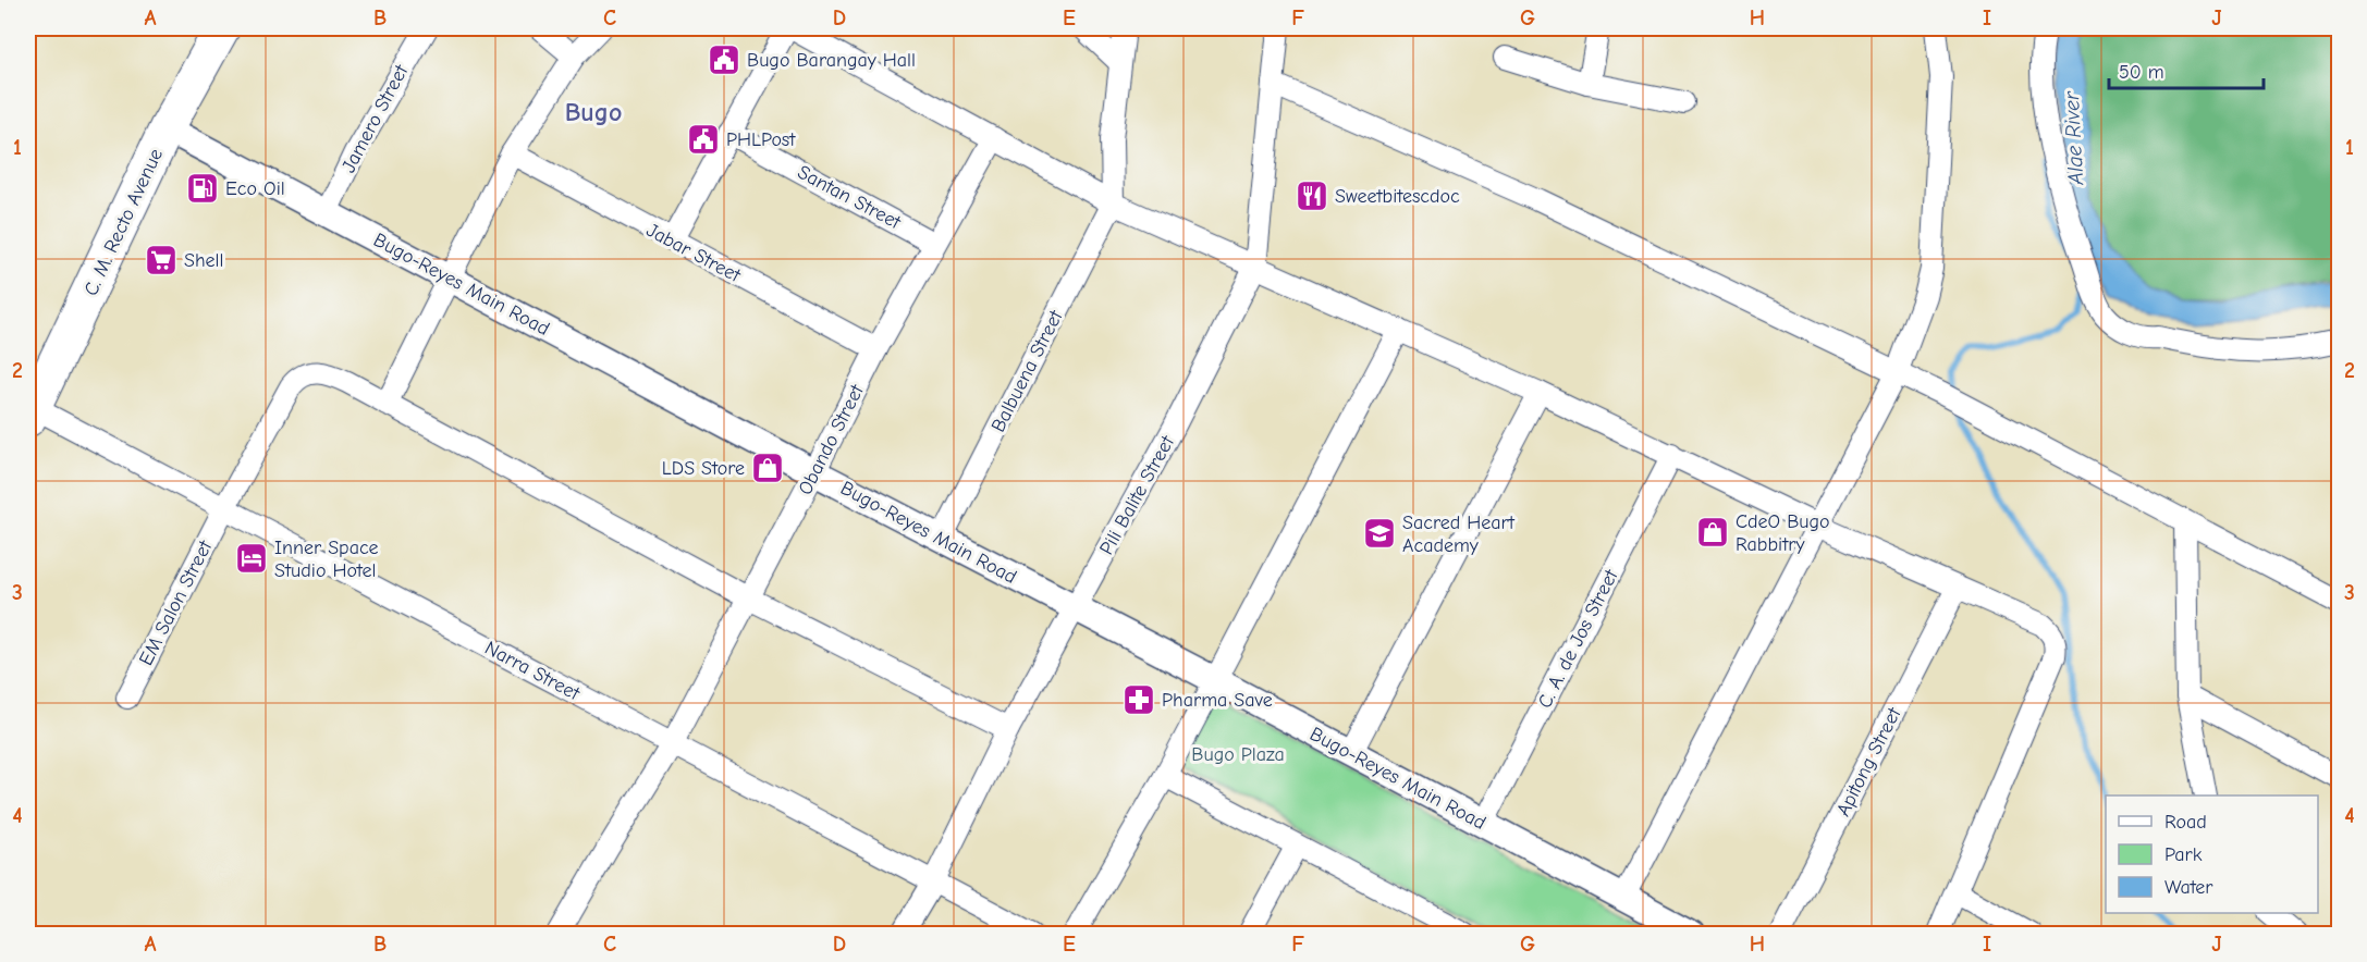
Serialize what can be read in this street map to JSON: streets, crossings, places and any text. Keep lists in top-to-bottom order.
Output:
{
  "streets": {
    "highway": ["C. M. Recto Avenue"],
    "street": [
      "Jamero Street",
      "Santan Street",
      "Jabar Street",
      "Bugo-Reyes Main Road",
      "Balbuena Street",
      "Obando Street",
      "Pili Balite Street",
      "EM Salon Street",
      "C. A. de Jos Street",
      "Narra Street",
      "Apitong Street"
    ]
  },
  "crossings": [
    ["Jamero Street", "Bugo-Reyes Main Road"],
    ["Santan Street", "Obando Street"],
    ["C. M. Recto Avenue", "Bugo-Reyes Main Road"],
    ["C. M. Recto Avenue", "Narra Street"],
    ["Jabar Street", "Obando Street"],
    ["Bugo-Reyes Main Road", "Balbuena Street"],
    ["Bugo-Reyes Main Road", "Obando Street"],
    ["Bugo-Reyes Main Road", "Pili Balite Street"],
    ["Bugo-Reyes Main Road", "C. A. de Jos Street"],
    ["Obando Street", "EM Salon Street"],
    ["Obando Street", "Narra Street"],
    ["Pili Balite Street", "EM Salon Street"],
    ["Pili Balite Street", "Narra Street"],
    ["EM Salon Street", "Narra Street"]
  ],
  "districts": ["Bugo"],
  "water": ["Alae River"],
  "parks": ["Bugo Plaza"],
  "places": {
    "public building": ["Bugo Barangay Hall", "PHLPost"],
    "fuel station": ["Eco Oil"],
    "restaurant": ["Sweetbitescdoc"],
    "supermarket": ["Shell"],
    "shop": ["LDS Store", "CdeO Bugo Rabbitry"],
    "school or university": ["Sacred Heart Academy"],
    "hotel": ["Inner Space Studio Hotel"],
    "pharmacy": ["Pharma Save"]
  },
  "legend": ["Road", "Park", "Water"],
  "scale_bar": "50 m",
  "grid": {
    "columns": [
      "A",
      "B",
      "C",
      "D",
      "E",
      "F",
      "G",
      "H",
      "I",
      "J"
    ],
    "rows": [
      "1",
      "2",
      "3",
      "4"
    ]
  }
}
